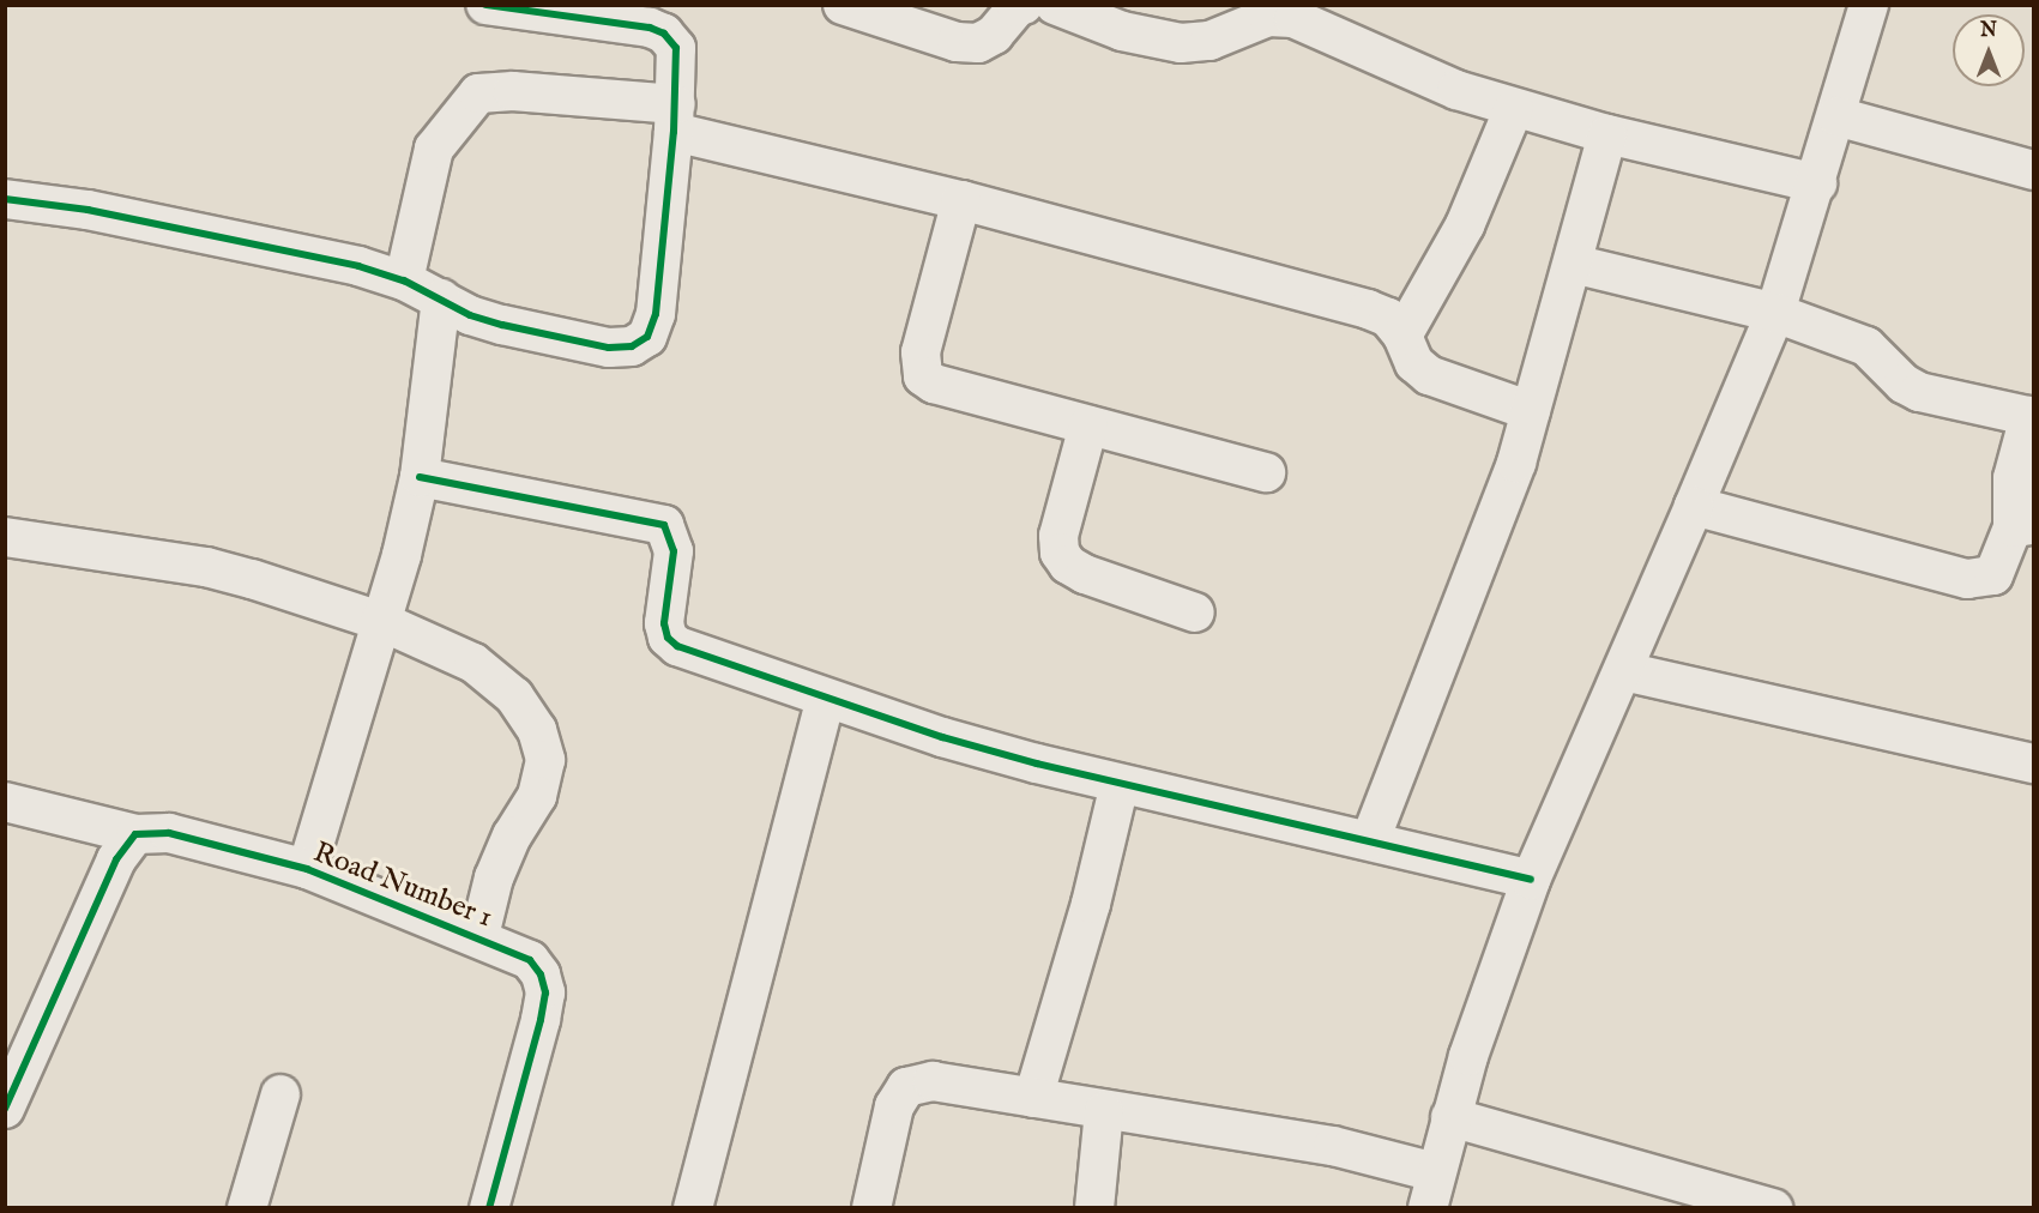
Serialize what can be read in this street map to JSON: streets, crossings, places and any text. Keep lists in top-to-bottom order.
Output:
{
  "streets": {
    "street": ["Road Number 1"]
  },
  "north": "top"
}
